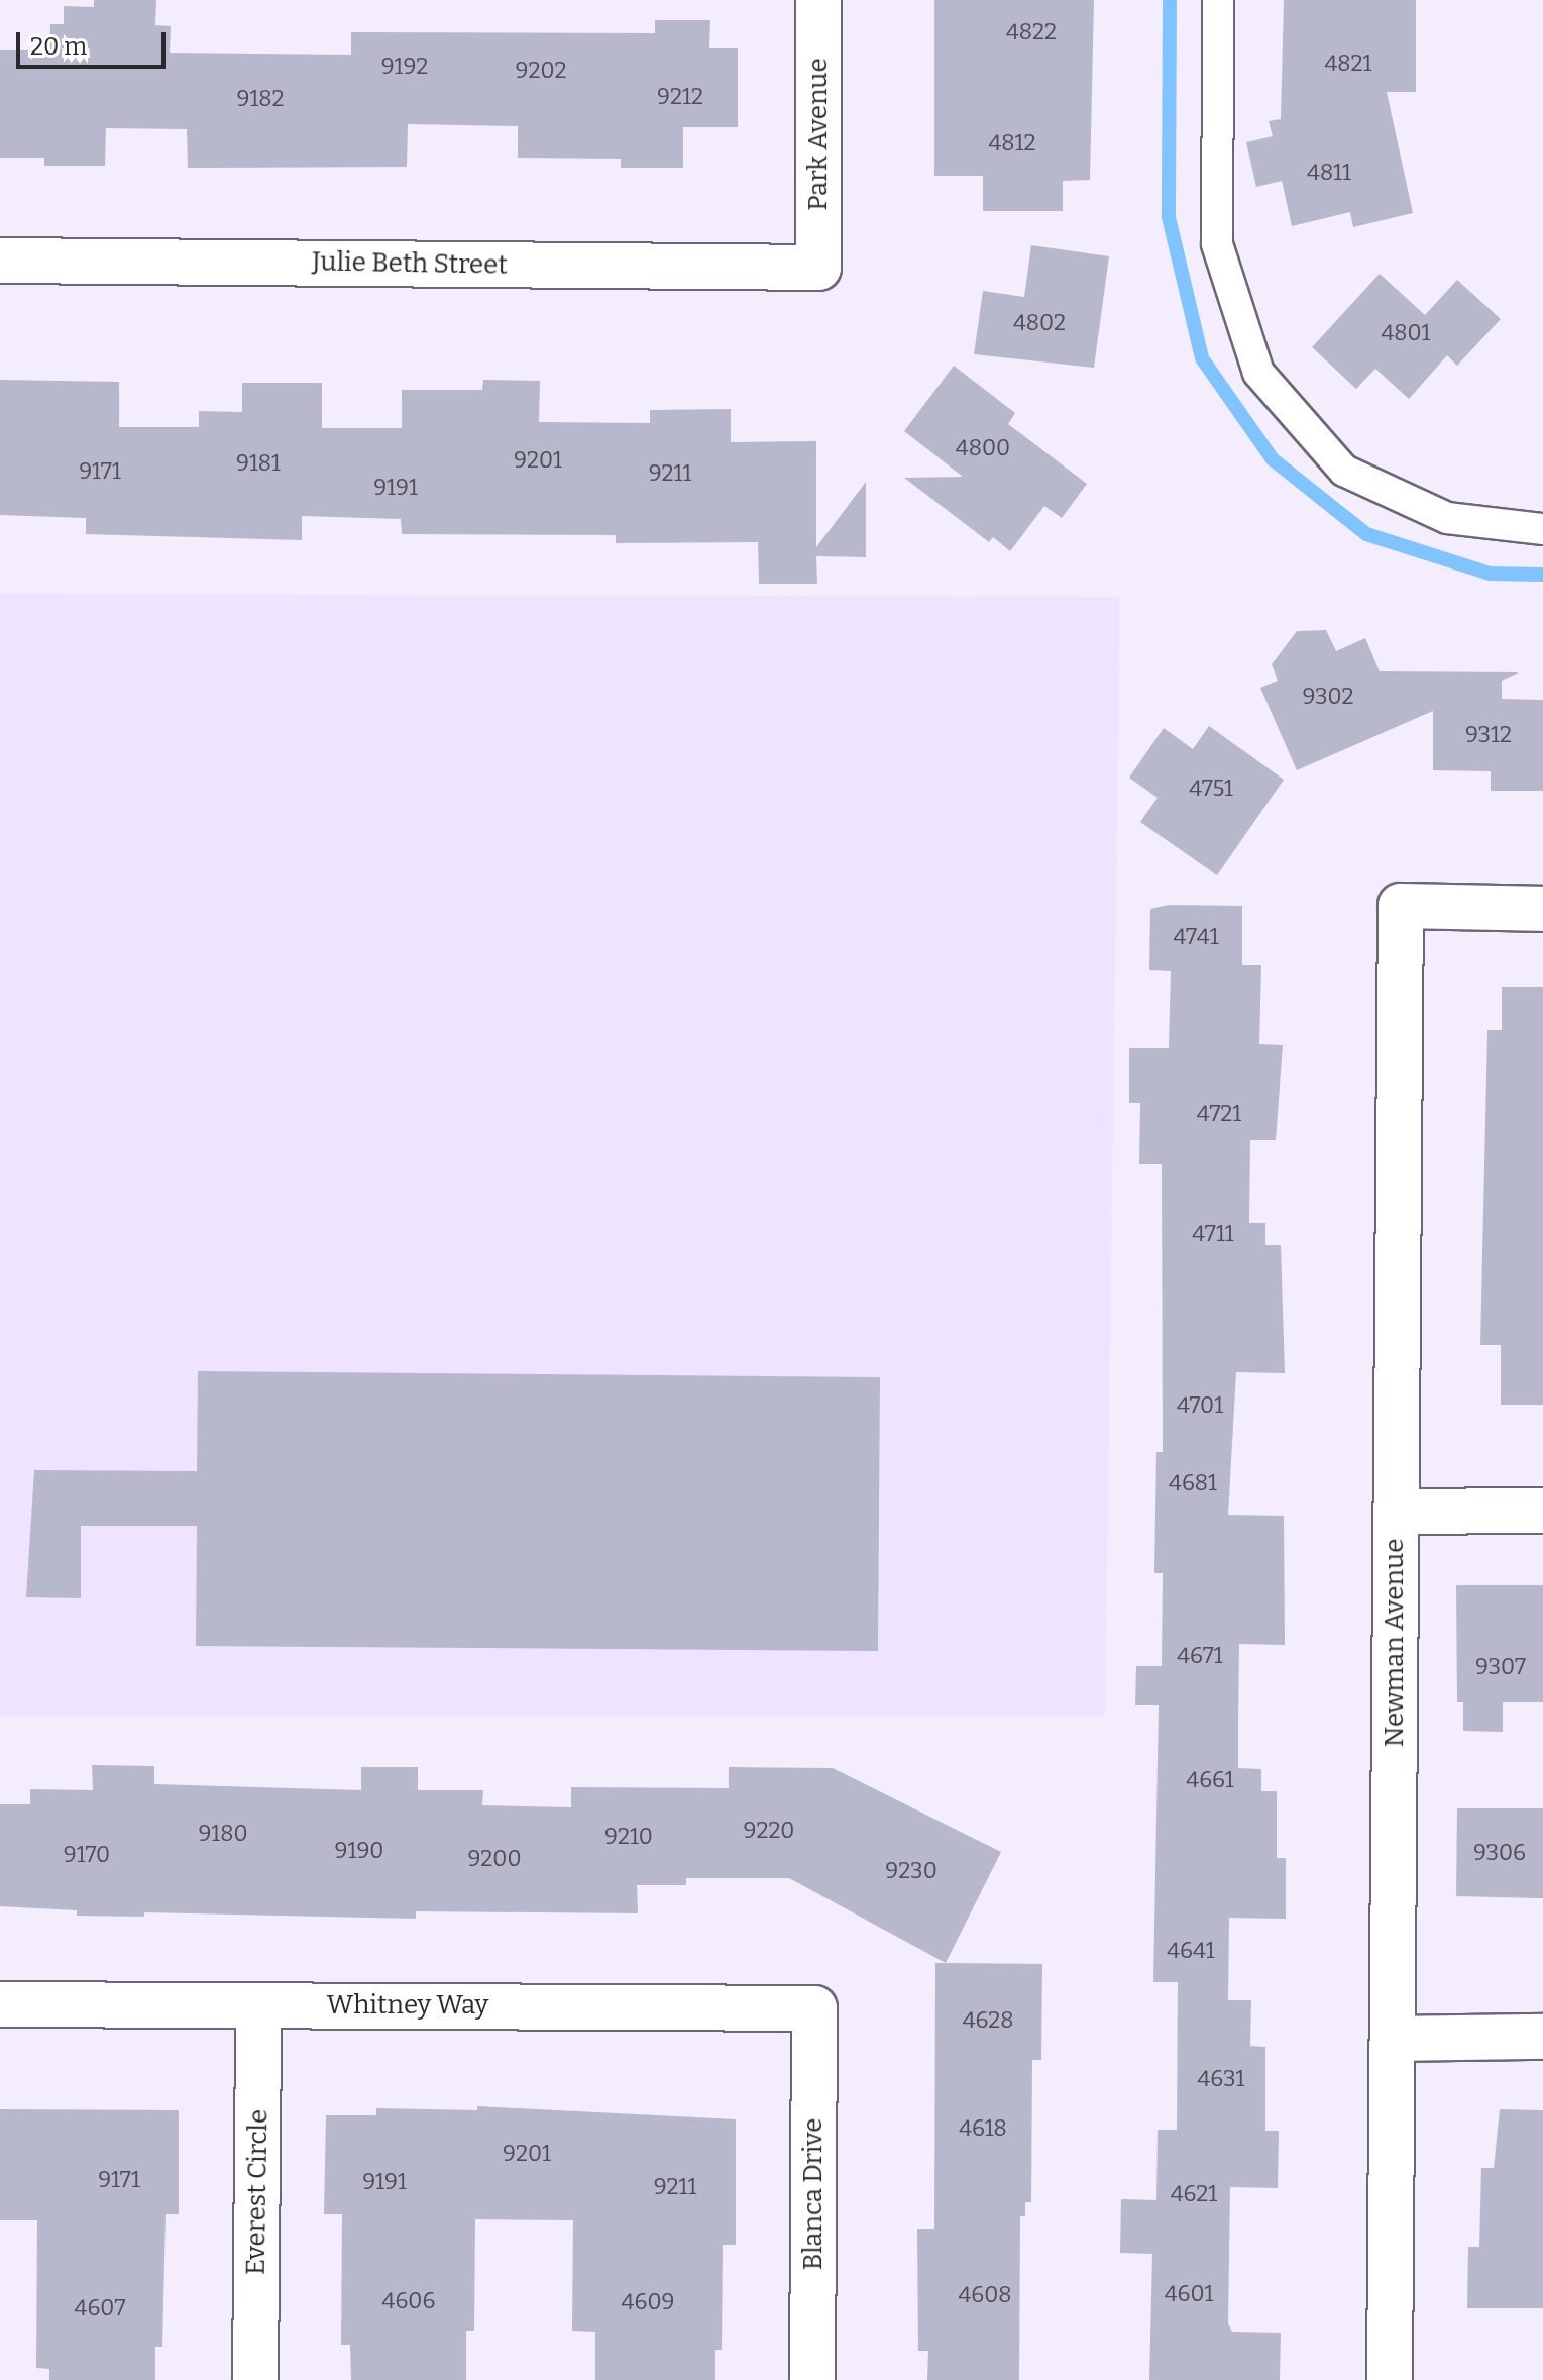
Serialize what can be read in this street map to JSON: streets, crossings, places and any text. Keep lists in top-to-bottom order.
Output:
{
  "streets": {
    "street": [
      "Park Avenue",
      "Julie Beth Street",
      "Newman Avenue",
      "Whitney Way",
      "Everest Circle",
      "Blanca Drive"
    ]
  },
  "crossings": [
    ["Park Avenue", "Julie Beth Street"],
    ["Whitney Way", "Everest Circle"],
    ["Whitney Way", "Blanca Drive"]
  ],
  "house_numbers": [
    "4822",
    "4821",
    "9192",
    "9202",
    "9212",
    "9182",
    "4812",
    "4811",
    "4802",
    "4801",
    "4800",
    "9201",
    "9181",
    "9171",
    "9211",
    "9191",
    "9302",
    "9312",
    "4751",
    "4741",
    "4721",
    "4711",
    "4701",
    "4681",
    "4671",
    "9307",
    "4661",
    "9220",
    "9180",
    "9210",
    "9190",
    "9306",
    "9170",
    "9200",
    "9230",
    "4641",
    "4628",
    "4631",
    "4618",
    "9201",
    "9171",
    "9191",
    "9211",
    "4621",
    "4601",
    "4608",
    "4606",
    "4609",
    "4607"
  ],
  "scale_bar": "20 m"
}
